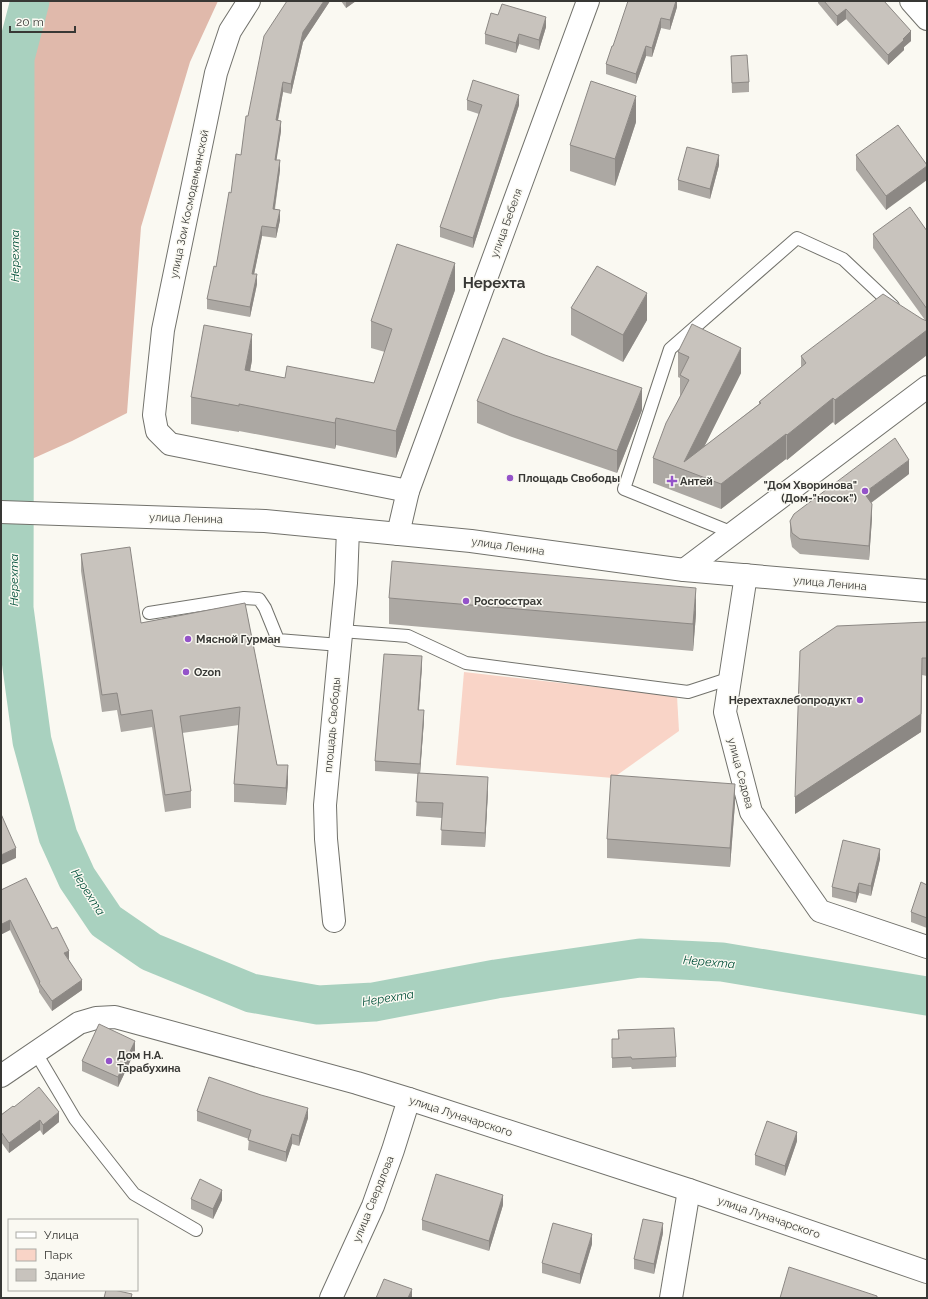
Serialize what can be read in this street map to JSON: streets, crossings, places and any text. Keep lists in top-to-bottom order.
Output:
{
  "streets": {
    "street": [
      "улица Зои Космодемьянской",
      "улица Бебеля",
      "улица Ленина",
      "площадь Свободы",
      "улица Седова",
      "улица Луначарского",
      "улица Свердлова"
    ]
  },
  "crossings": [
    ["улица Зои Космодемьянской", "улица Бебеля"],
    ["улица Бебеля", "улица Ленина"],
    ["улица Ленина", "площадь Свободы"],
    ["улица Ленина", "улица Седова"],
    ["улица Луначарского", "улица Свердлова"]
  ],
  "districts": ["Нерехта"],
  "water": ["Нерехта"],
  "places": {
    "other": [
      "Площадь Свободы",
      "\"Дом Хворинова\" (Дом-\"носок\")",
      "Росгосстрах",
      "Мясной Гурман",
      "Ozon",
      "Нерехтахлебопродукт",
      "Дом Н.А. Тарабухина"
    ],
    "health": ["Антей"]
  },
  "legend": ["Улица", "Парк", "Здание"],
  "scale_bar": "20 m"
}
